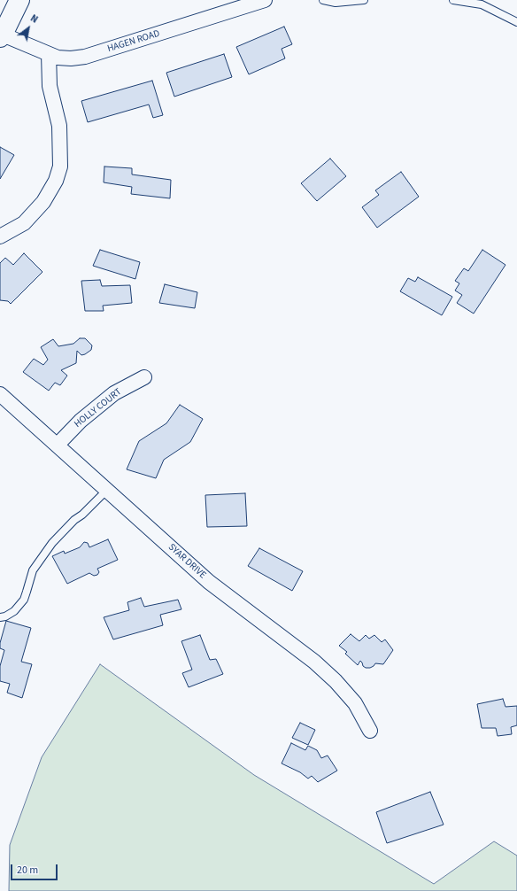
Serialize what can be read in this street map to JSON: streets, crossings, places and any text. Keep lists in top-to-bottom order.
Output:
{
  "streets": {
    "street": ["HAGEN ROAD", "HOLLY COURT", "SYAR DRIVE"]
  },
  "crossings": [
    ["HOLLY COURT", "SYAR DRIVE"]
  ],
  "scale_bar": "20 m",
  "north": "top right"
}
